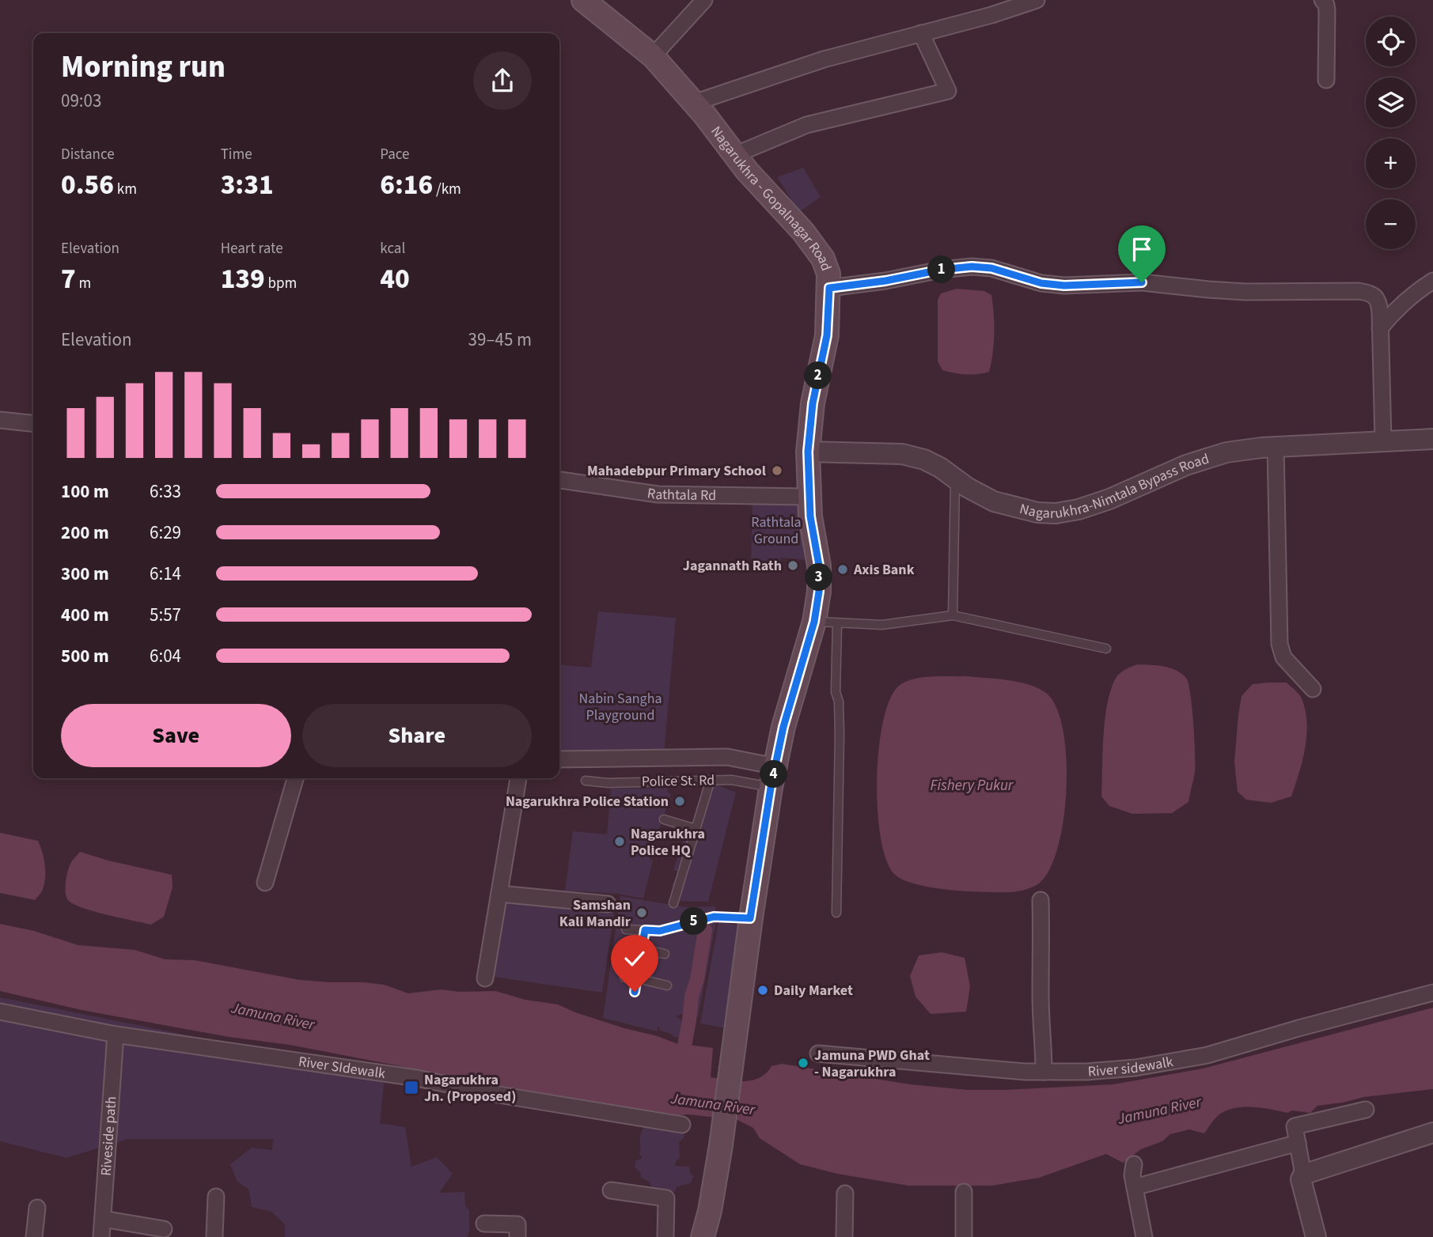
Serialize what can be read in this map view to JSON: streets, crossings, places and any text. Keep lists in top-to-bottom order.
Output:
{
  "streets": {
    "main road": ["Nagarukhra - Gopalnagar Road"],
    "street": [
      "Nagarukhra-Nimtala Bypass Road",
      "Rathtala Rd",
      "River sidewalk",
      "River SIdewalk",
      "Riveside path"
    ],
    "lane": ["Police St. Rd"]
  },
  "crossings": [
    ["Nagarukhra - Gopalnagar Road", "Nagarukhra-Nimtala Bypass Road"],
    ["Nagarukhra - Gopalnagar Road", "Rathtala Rd"],
    ["Nagarukhra - Gopalnagar Road", "Police St. Rd"],
    ["River SIdewalk", "Riveside path"]
  ],
  "water": ["Fishery Pukur", "Jamuna River"],
  "parks": ["Rathtala Ground", "Nabin Sangha Playground"],
  "places": {
    "other": [
      "Mahadebpur Primary School",
      "Jagannath Rath",
      "Axis Bank",
      "Nagarukhra Police Station",
      "Nagarukhra Police HQ",
      "Samshan Kali Mandir",
      "Daily Market",
      "Jamuna PWD Ghat - Nagarukhra"
    ],
    "transit": ["Nagarukhra Jn. (Proposed)"]
  },
  "page": {
    "map_buttons": ["+", "−"],
    "heading": ["Morning run", "09:03"],
    "stats": [
      ["Distance", "0.56 km"],
      ["Time", "3:31"],
      ["Pace", "6:16 /km"],
      ["Elevation", "7 m"],
      ["Heart rate", "139 bpm"],
      ["kcal", "40"]
    ],
    "pins": [
      "1",
      "2",
      "3",
      "4",
      "5"
    ],
    "chart": ["Elevation", "39–45 m"],
    "list": [
      {
        "name": "100 m",
        "note": "6:33"
      },
      {
        "name": "200 m",
        "note": "6:29"
      },
      {
        "name": "300 m",
        "note": "6:14"
      },
      {
        "name": "400 m",
        "note": "5:57"
      },
      {
        "name": "500 m",
        "note": "6:04"
      }
    ],
    "buttons": ["Save", "Share"]
  }
}
